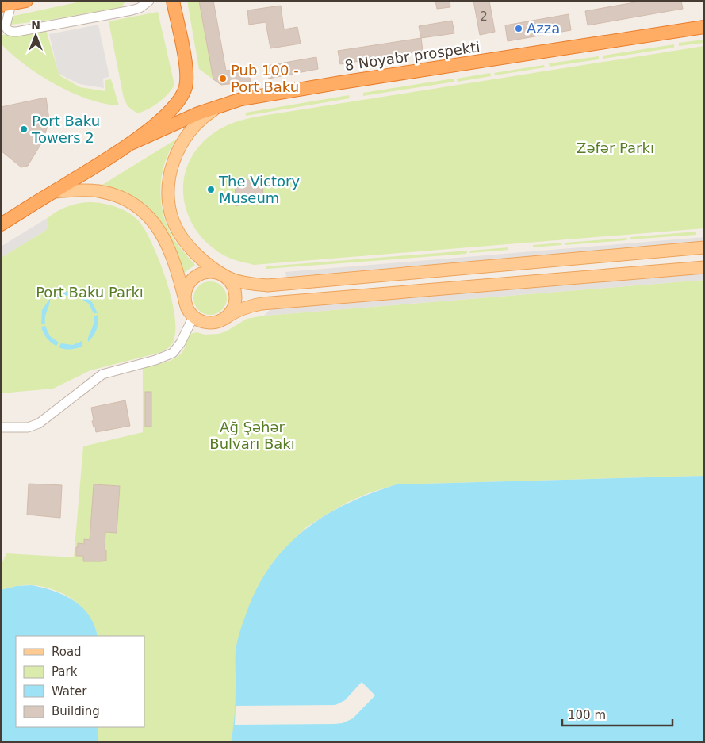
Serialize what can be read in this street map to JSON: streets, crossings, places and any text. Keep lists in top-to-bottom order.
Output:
{
  "streets": {
    "highway": ["8 Noyabr prospekti"]
  },
  "parks": ["Zəfər Parkı", "Port Baku Parkı", "Ağ Şəhər Bulvarı Bakı"],
  "places": [
    "Azza",
    "Pub 100 - Port Baku",
    "Port Baku Towers 2",
    "The Victory Museum"
  ],
  "house_numbers": ["2"],
  "legend": [
    "Road",
    "Park",
    "Water",
    "Building"
  ],
  "scale_bar": "100 m",
  "north": "top"
}
